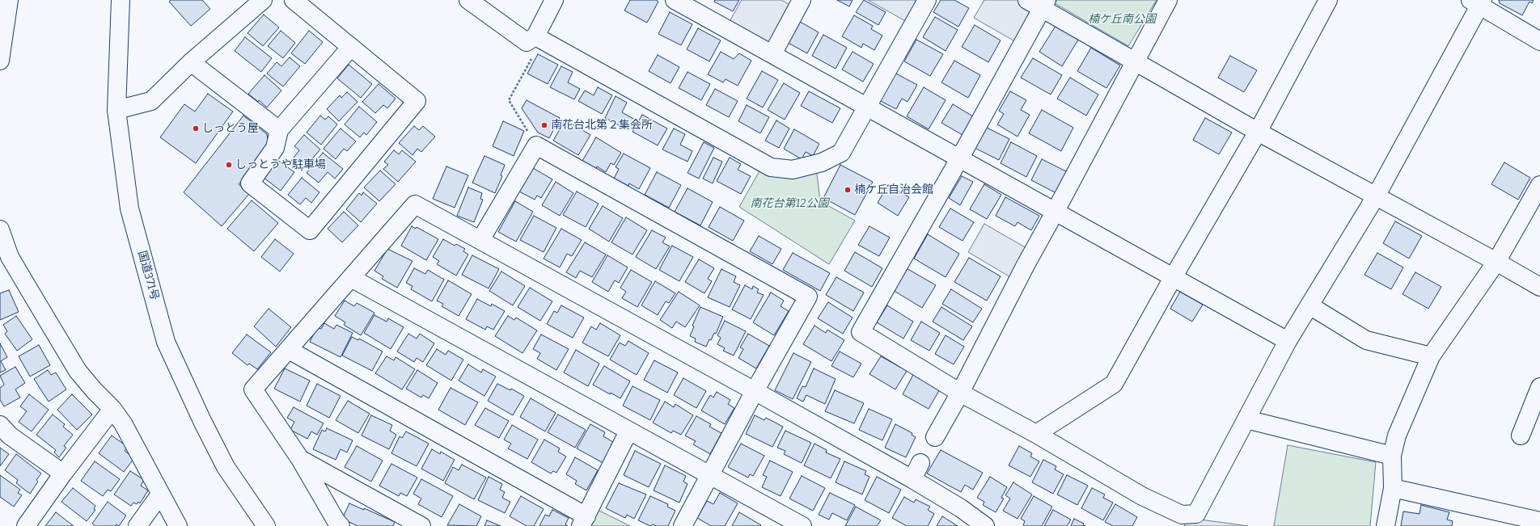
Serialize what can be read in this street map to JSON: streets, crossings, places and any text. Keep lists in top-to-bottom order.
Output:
{
  "streets": {
    "main road": ["国道371号"]
  },
  "parks": ["楠ケ丘南公園", "南花台第12公園"],
  "places": [
    "南花台北第２集会所",
    "しっとう屋",
    "しっとうや駐車場",
    "楠ケ丘自治会館"
  ]
}
